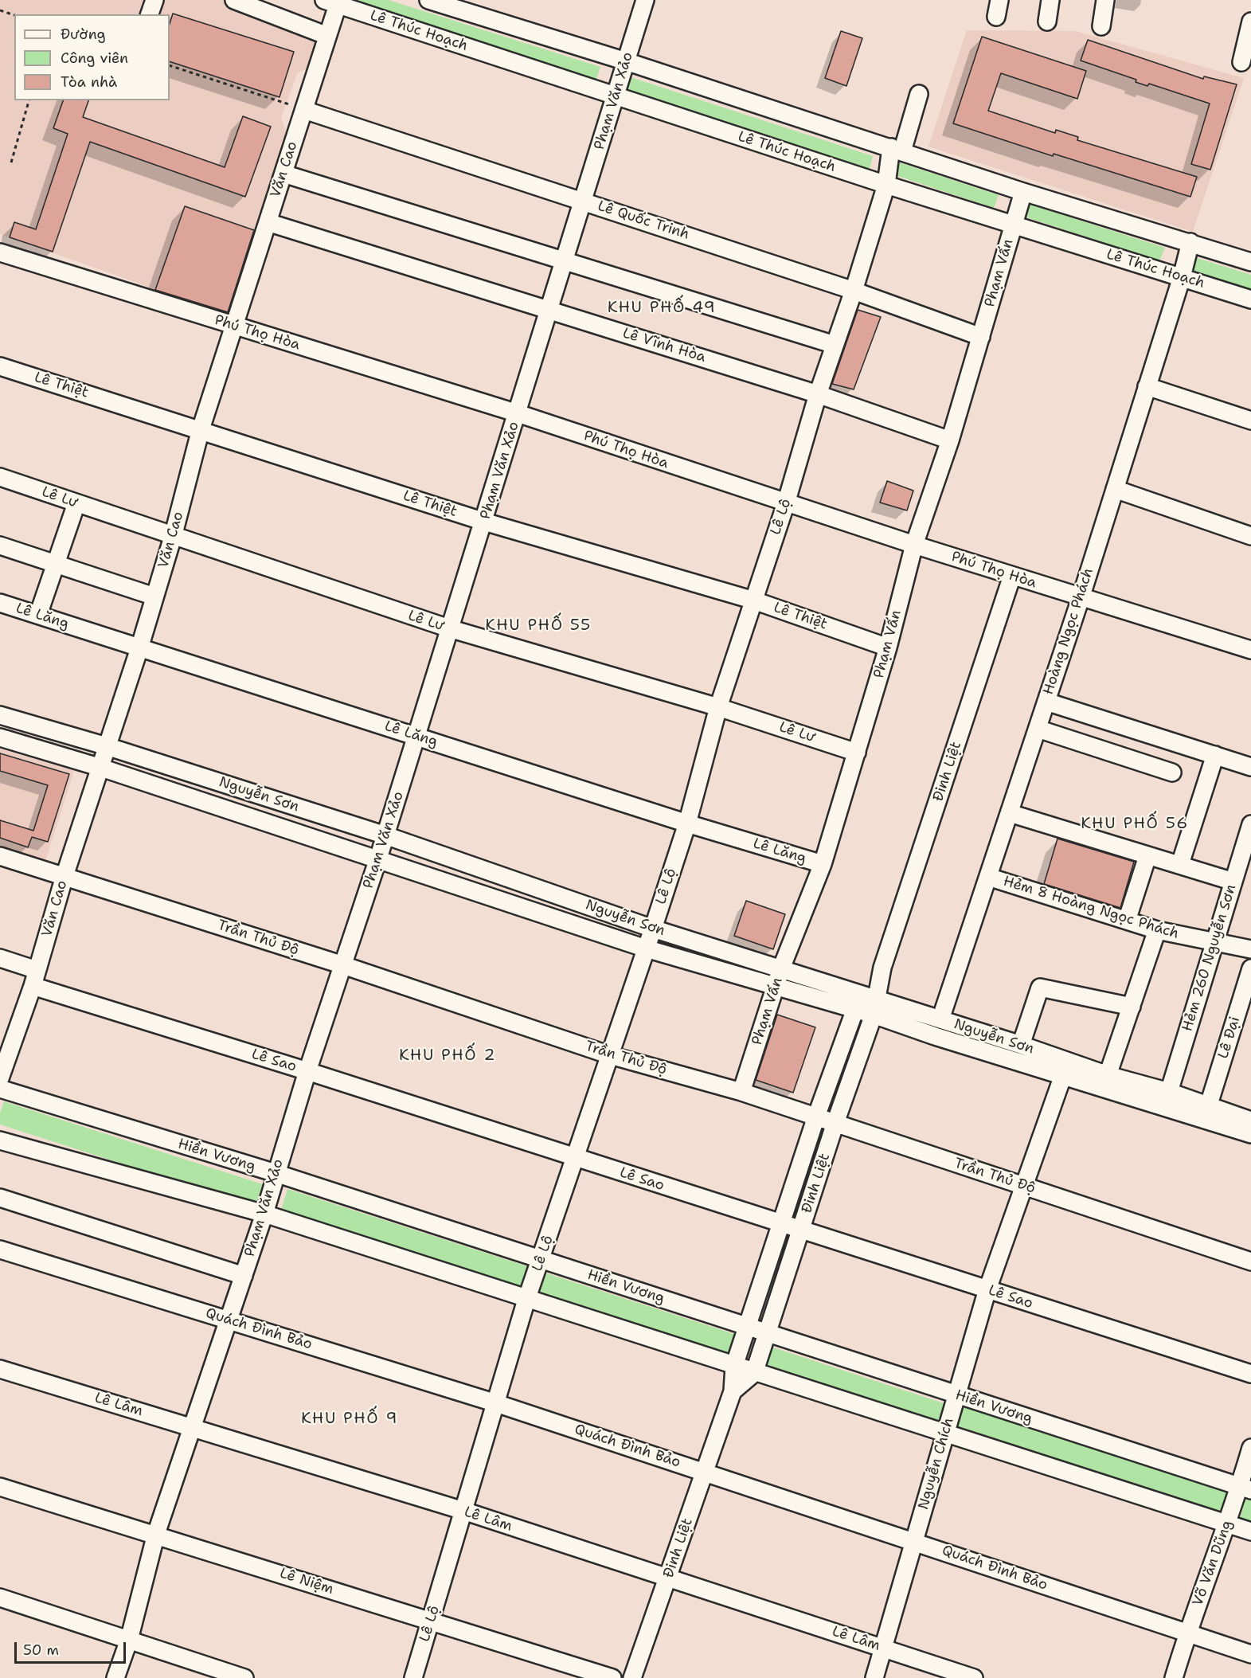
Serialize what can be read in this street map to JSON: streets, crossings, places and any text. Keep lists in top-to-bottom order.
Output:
{
  "streets": {
    "street": [
      "Lê Thúc Hoạch",
      "Phạm Văn Xảo",
      "Văn Cao",
      "Lê Quốc Trinh",
      "Phạm Vấn",
      "Phú Thọ Hòa",
      "Lê Vĩnh Hòa",
      "Lê Thiệt",
      "Lê Lư",
      "Lê Lộ",
      "Lê Lăng",
      "Hoàng Ngọc Phách",
      "Đinh Liệt",
      "Nguyễn Sơn",
      "Hẻm 8 Hoàng Ngọc Phách",
      "Trần Thủ Độ",
      "Hẻm 260 Nguyễn Sơn",
      "Lê Đại",
      "Lê Sao",
      "Hiền Vương",
      "Quách Đình Bảo",
      "Lê Lâm",
      "Nguyễn Chích",
      "Võ Văn Dũng",
      "Lê Niệm"
    ]
  },
  "crossings": [
    ["Lê Thúc Hoạch", "Phạm Văn Xảo"],
    ["Lê Thúc Hoạch", "Văn Cao"],
    ["Lê Thúc Hoạch", "Phạm Vấn"],
    ["Lê Thúc Hoạch", "Lê Lộ"],
    ["Lê Thúc Hoạch", "Hoàng Ngọc Phách"],
    ["Phạm Văn Xảo", "Lê Quốc Trinh"],
    ["Phạm Văn Xảo", "Phú Thọ Hòa"],
    ["Phạm Văn Xảo", "Lê Vĩnh Hòa"],
    ["Phạm Văn Xảo", "Lê Thiệt"],
    ["Phạm Văn Xảo", "Lê Lư"],
    ["Phạm Văn Xảo", "Lê Lăng"],
    ["Phạm Văn Xảo", "Nguyễn Sơn"],
    ["Phạm Văn Xảo", "Trần Thủ Độ"],
    ["Phạm Văn Xảo", "Lê Sao"],
    ["Phạm Văn Xảo", "Hiền Vương"],
    ["Phạm Văn Xảo", "Quách Đình Bảo"],
    ["Phạm Văn Xảo", "Lê Lâm"],
    ["Phạm Văn Xảo", "Lê Niệm"],
    ["Văn Cao", "Lê Quốc Trinh"],
    ["Văn Cao", "Phú Thọ Hòa"],
    ["Văn Cao", "Lê Vĩnh Hòa"],
    ["Văn Cao", "Lê Thiệt"],
    ["Văn Cao", "Lê Lư"],
    ["Văn Cao", "Lê Lăng"],
    ["Văn Cao", "Nguyễn Sơn"],
    ["Văn Cao", "Trần Thủ Độ"],
    ["Văn Cao", "Lê Sao"],
    ["Lê Quốc Trinh", "Phạm Vấn"],
    ["Lê Quốc Trinh", "Lê Lộ"],
    ["Phạm Vấn", "Phú Thọ Hòa"],
    ["Phạm Vấn", "Lê Vĩnh Hòa"],
    ["Phạm Vấn", "Lê Thiệt"],
    ["Phạm Vấn", "Lê Lư"],
    ["Phạm Vấn", "Lê Lăng"],
    ["Phạm Vấn", "Nguyễn Sơn"],
    ["Phạm Vấn", "Trần Thủ Độ"],
    ["Phú Thọ Hòa", "Lê Lộ"],
    ["Phú Thọ Hòa", "Hoàng Ngọc Phách"],
    ["Phú Thọ Hòa", "Đinh Liệt"],
    ["Lê Vĩnh Hòa", "Lê Lộ"],
    ["Lê Thiệt", "Lê Lộ"],
    ["Lê Lư", "Lê Lộ"],
    ["Lê Lộ", "Lê Lăng"],
    ["Lê Lộ", "Nguyễn Sơn"],
    ["Lê Lộ", "Trần Thủ Độ"],
    ["Lê Lộ", "Lê Sao"],
    ["Lê Lộ", "Hiền Vương"],
    ["Lê Lộ", "Quách Đình Bảo"],
    ["Lê Lộ", "Lê Lâm"],
    ["Lê Lộ", "Lê Niệm"],
    ["Hoàng Ngọc Phách", "Nguyễn Sơn"],
    ["Hoàng Ngọc Phách", "Hẻm 8 Hoàng Ngọc Phách"],
    ["Đinh Liệt", "Nguyễn Sơn"],
    ["Đinh Liệt", "Trần Thủ Độ"],
    ["Đinh Liệt", "Lê Sao"],
    ["Đinh Liệt", "Hiền Vương"],
    ["Đinh Liệt", "Quách Đình Bảo"],
    ["Đinh Liệt", "Lê Lâm"],
    ["Nguyễn Sơn", "Hẻm 260 Nguyễn Sơn"],
    ["Nguyễn Sơn", "Lê Đại"],
    ["Nguyễn Sơn", "Nguyễn Chích"],
    ["Hẻm 8 Hoàng Ngọc Phách", "Hẻm 260 Nguyễn Sơn"],
    ["Trần Thủ Độ", "Nguyễn Chích"],
    ["Lê Sao", "Nguyễn Chích"],
    ["Hiền Vương", "Nguyễn Chích"],
    ["Hiền Vương", "Võ Văn Dũng"],
    ["Quách Đình Bảo", "Nguyễn Chích"],
    ["Quách Đình Bảo", "Võ Văn Dũng"],
    ["Lê Lâm", "Nguyễn Chích"]
  ],
  "districts": [
    "KHU PHỐ 49",
    "KHU PHỐ 55",
    "KHU PHỐ 56",
    "KHU PHỐ 2",
    "KHU PHỐ 9"
  ],
  "legend": ["Đường", "Công viên", "Tòa nhà"],
  "scale_bar": "50 m"
}
